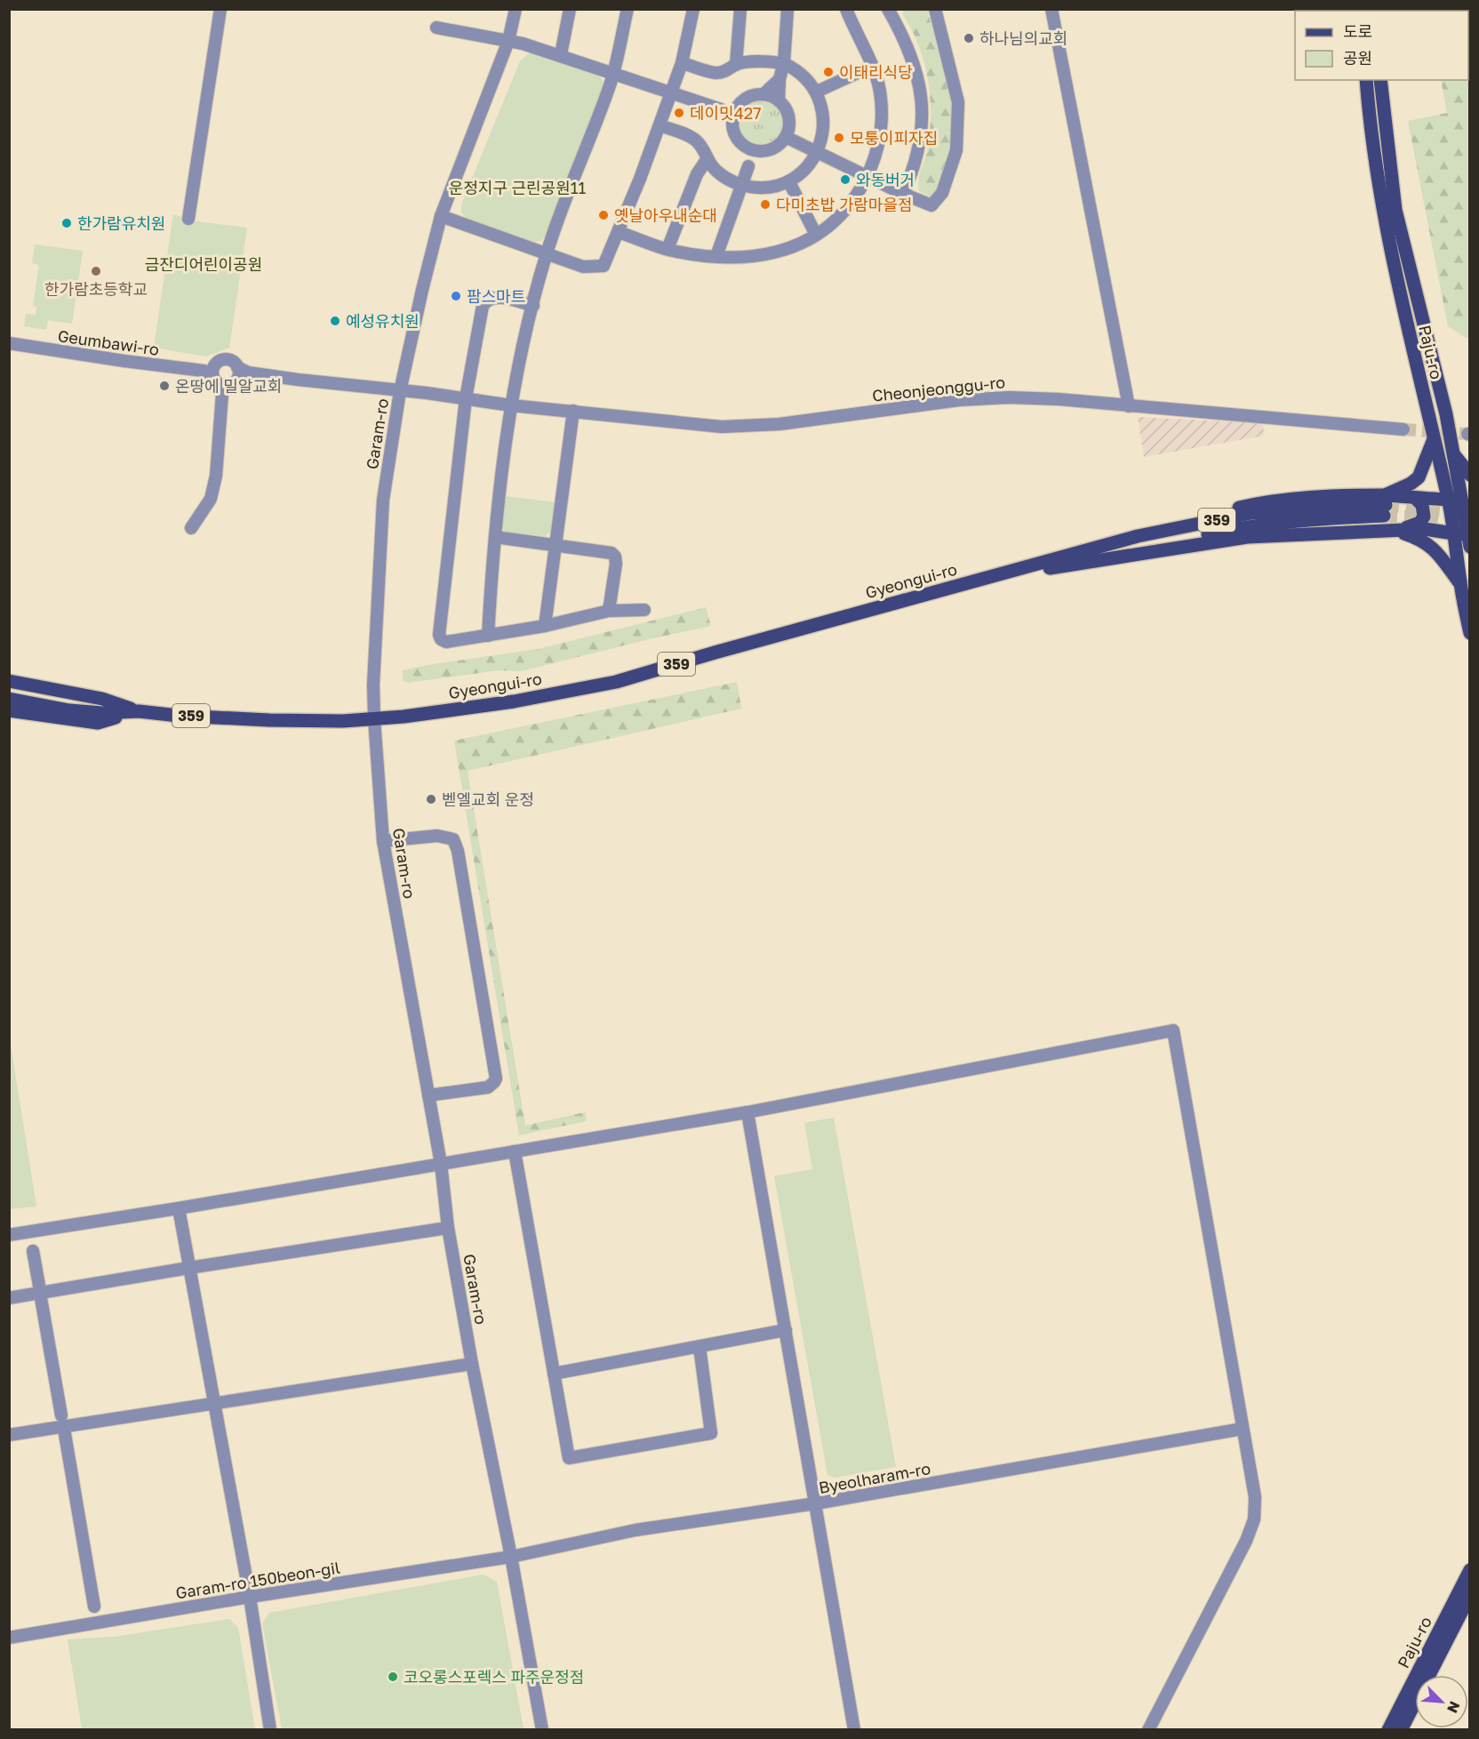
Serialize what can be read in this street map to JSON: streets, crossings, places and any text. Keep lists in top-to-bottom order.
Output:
{
  "streets": {
    "main road": ["Paju-ro", "359", "Gyeongui-ro"],
    "street": [
      "Geumbawi-ro",
      "Cheonjeonggu-ro",
      "Garam-ro",
      "Byeolharam-ro",
      "Garam-ro 150beon-gil"
    ]
  },
  "crossings": [
    ["Geumbawi-ro", "Cheonjeonggu-ro"],
    ["Geumbawi-ro", "Garam-ro"],
    ["Garam-ro", "Gyeongui-ro"],
    ["Garam-ro", "Byeolharam-ro"],
    ["Garam-ro", "Garam-ro 150beon-gil"],
    ["Byeolharam-ro", "Garam-ro 150beon-gil"]
  ],
  "parks": ["운정지구 근린공원11", "금잔디어린이공원"],
  "places": [
    "하나님의교회",
    "이태리식당",
    "데이밋427",
    "모퉁이피자집",
    "와동버거",
    "다미초밥 가람마을점",
    "옛날아우내순대",
    "한가람유치원",
    "한가람초등학교",
    "팜스마트",
    "예성유치원",
    "온땅에 밀알교회",
    "벧엘교회 운정",
    "코오롱스포렉스 파주운정점"
  ],
  "legend": ["도로", "공원"],
  "north": "bottom right"
}
